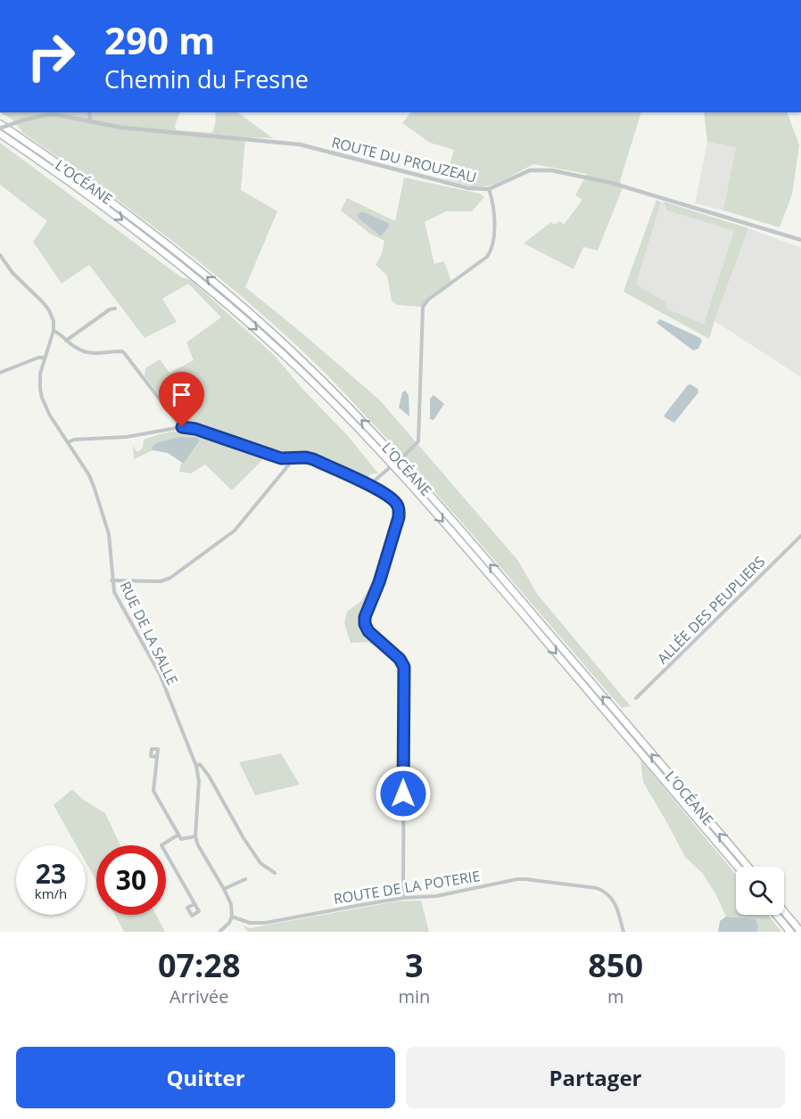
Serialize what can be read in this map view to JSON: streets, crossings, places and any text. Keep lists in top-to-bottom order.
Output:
{
  "streets": {
    "highway": ["L’OCÉANE"],
    "street": [
      "ROUTE DU PROUZEAU",
      "ALLÉE DES PEUPLIERS",
      "RUE DE LA SALLE",
      "ROUTE DE LA POTERIE"
    ]
  },
  "crossings": [
    ["RUE DE LA SALLE", "ROUTE DE LA POTERIE"]
  ],
  "page": {
    "turn": ["290 m", "Chemin du Fresne"],
    "speed": "23 km/h",
    "limit": "30",
    "eta": [
      "07:28",
      "Arrivée",
      "3",
      "min",
      "850",
      "m"
    ],
    "buttons": ["Quitter", "Partager"]
  }
}
